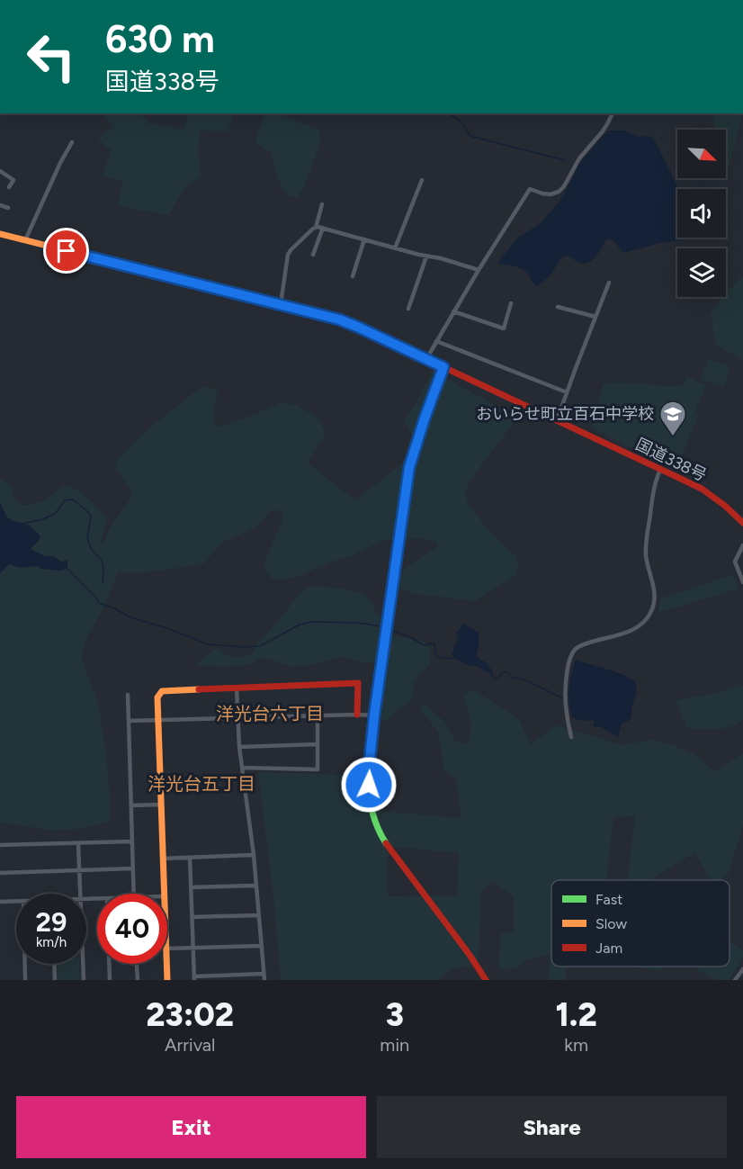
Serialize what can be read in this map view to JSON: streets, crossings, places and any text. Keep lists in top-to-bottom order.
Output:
{
  "streets": {
    "main road": ["国道338号"]
  },
  "districts": ["洋光台六丁目", "洋光台五丁目"],
  "places": {
    "school or university": ["おいらせ町立百石中学校"]
  },
  "legend": ["Fast", "Slow", "Jam"],
  "north": "bottom right",
  "page": {
    "turn": ["630 m", "国道338号"],
    "speed": "29 km/h",
    "limit": "40",
    "eta": [
      "23:02",
      "Arrival",
      "3",
      "min",
      "1.2",
      "km"
    ],
    "buttons": ["Exit", "Share"]
  }
}
